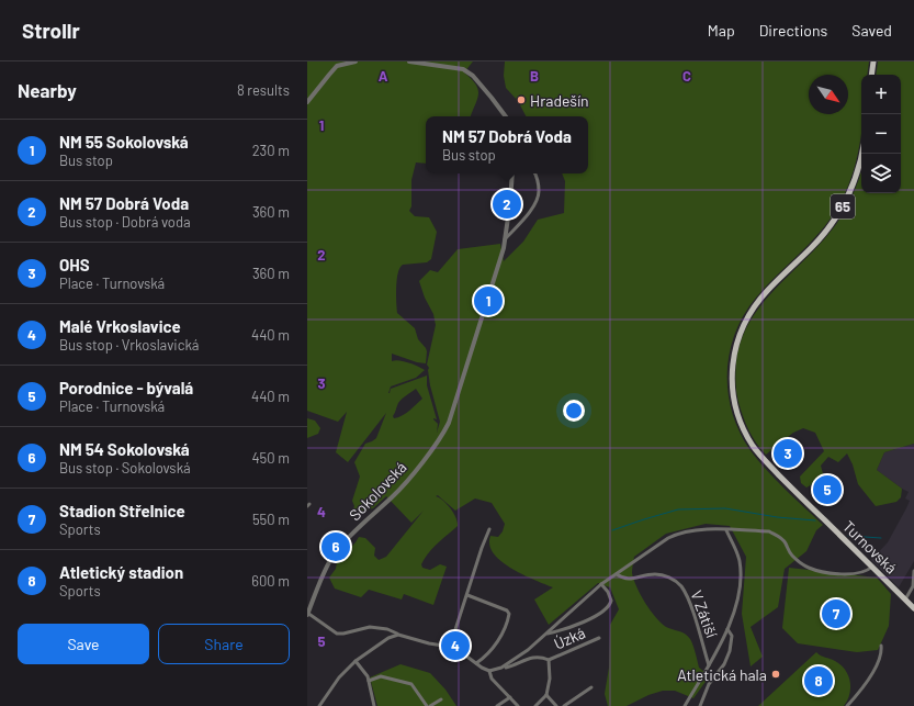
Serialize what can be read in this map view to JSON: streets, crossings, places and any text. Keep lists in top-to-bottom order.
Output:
{
  "streets": {
    "main road": ["65", "Turnovská"],
    "street": ["Sokolovská", "V Zátiší", "Úzká"]
  },
  "places": ["Hradešín", "Atletická hala"],
  "north": "bottom right",
  "page": {
    "header": "Strollr",
    "nav": ["Map", "Directions", "Saved"],
    "heading": ["Nearby", "8 results"],
    "map_buttons": ["+", "−"],
    "popup": ["NM 57 Dobrá Voda", "Bus stop"],
    "list": [
      {
        "mark": "1",
        "name": "NM 55 Sokolovská",
        "note": "Bus stop",
        "value": "230 m"
      },
      {
        "mark": "2",
        "name": "NM 57 Dobrá Voda",
        "note": "Bus stop · Dobrá voda",
        "value": "360 m"
      },
      {
        "mark": "3",
        "name": "OHS",
        "note": "Place · Turnovská",
        "value": "360 m"
      },
      {
        "mark": "4",
        "name": "Malé Vrkoslavice",
        "note": "Bus stop · Vrkoslavická",
        "value": "440 m"
      },
      {
        "mark": "5",
        "name": "Porodnice - bývalá",
        "note": "Place · Turnovská",
        "value": "440 m"
      },
      {
        "mark": "6",
        "name": "NM 54 Sokolovská",
        "note": "Bus stop · Sokolovská",
        "value": "450 m"
      },
      {
        "mark": "7",
        "name": "Stadion Střelnice",
        "note": "Sports",
        "value": "550 m"
      },
      {
        "mark": "8",
        "name": "Atletický stadion",
        "note": "Sports",
        "value": "600 m"
      }
    ],
    "pins": [
      "2",
      "1",
      "3",
      "5",
      "6",
      "7",
      "4",
      "8"
    ],
    "buttons": ["Save", "Share"]
  },
  "grid": {
    "columns": ["A", "B", "C"],
    "rows": [
      "1",
      "2",
      "3",
      "4",
      "5"
    ]
  }
}
